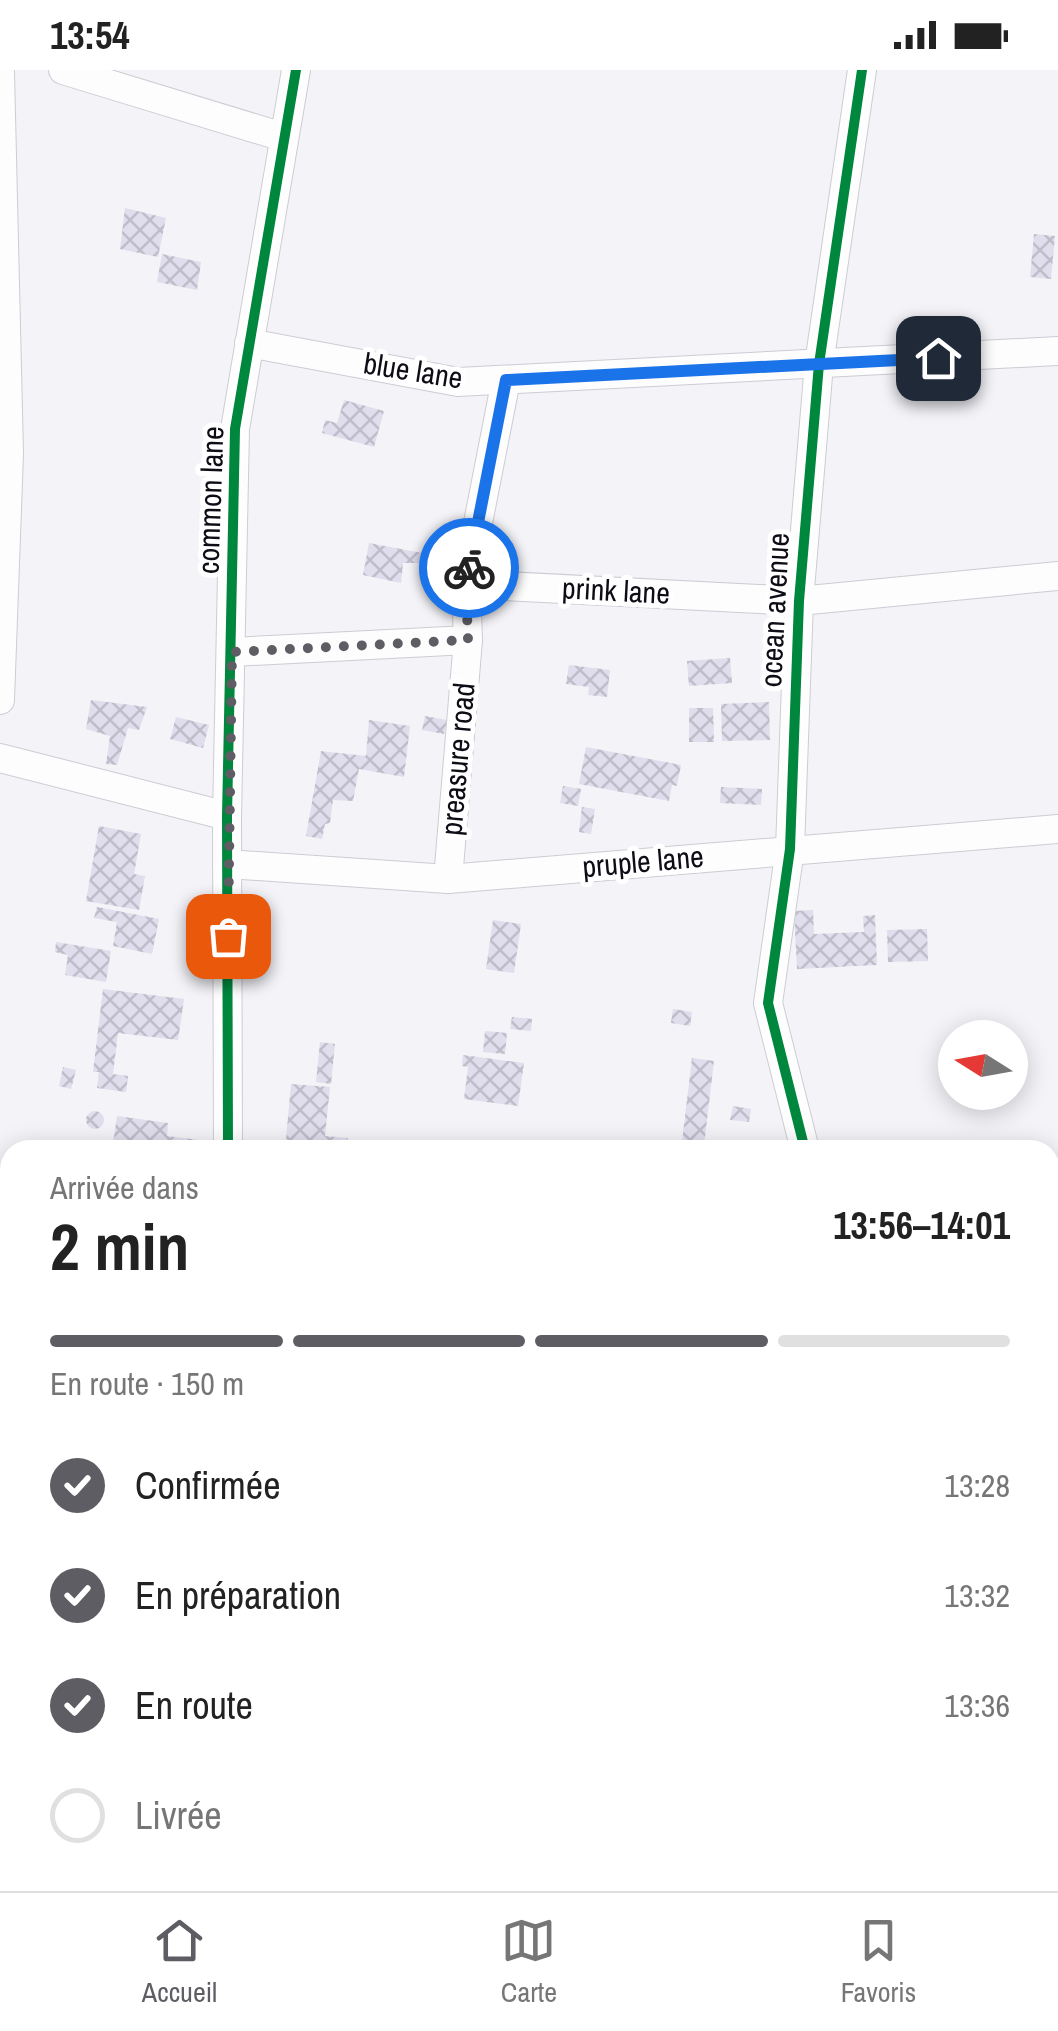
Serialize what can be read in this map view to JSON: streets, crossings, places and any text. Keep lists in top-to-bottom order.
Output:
{
  "streets": {
    "street": [
      "blue lane",
      "common lane",
      "prink lane",
      "ocean avenue",
      "preasure road",
      "pruple lane"
    ]
  },
  "crossings": [
    ["blue lane", "common lane"],
    ["blue lane", "ocean avenue"],
    ["common lane", "pruple lane"],
    ["prink lane", "ocean avenue"],
    ["ocean avenue", "pruple lane"],
    ["preasure road", "pruple lane"]
  ],
  "north": "left",
  "page": {
    "status": "13:54",
    "heading": ["2 min", "Arrivée dans", "13:56–14:01"],
    "bar": "En route · 150 m",
    "list": [
      ["Confirmée", "13:28"],
      ["En préparation", "13:32"],
      ["En route", "13:36"],
      "Livrée"
    ],
    "tabs": ["Accueil", "Carte", "Favoris"]
  }
}
